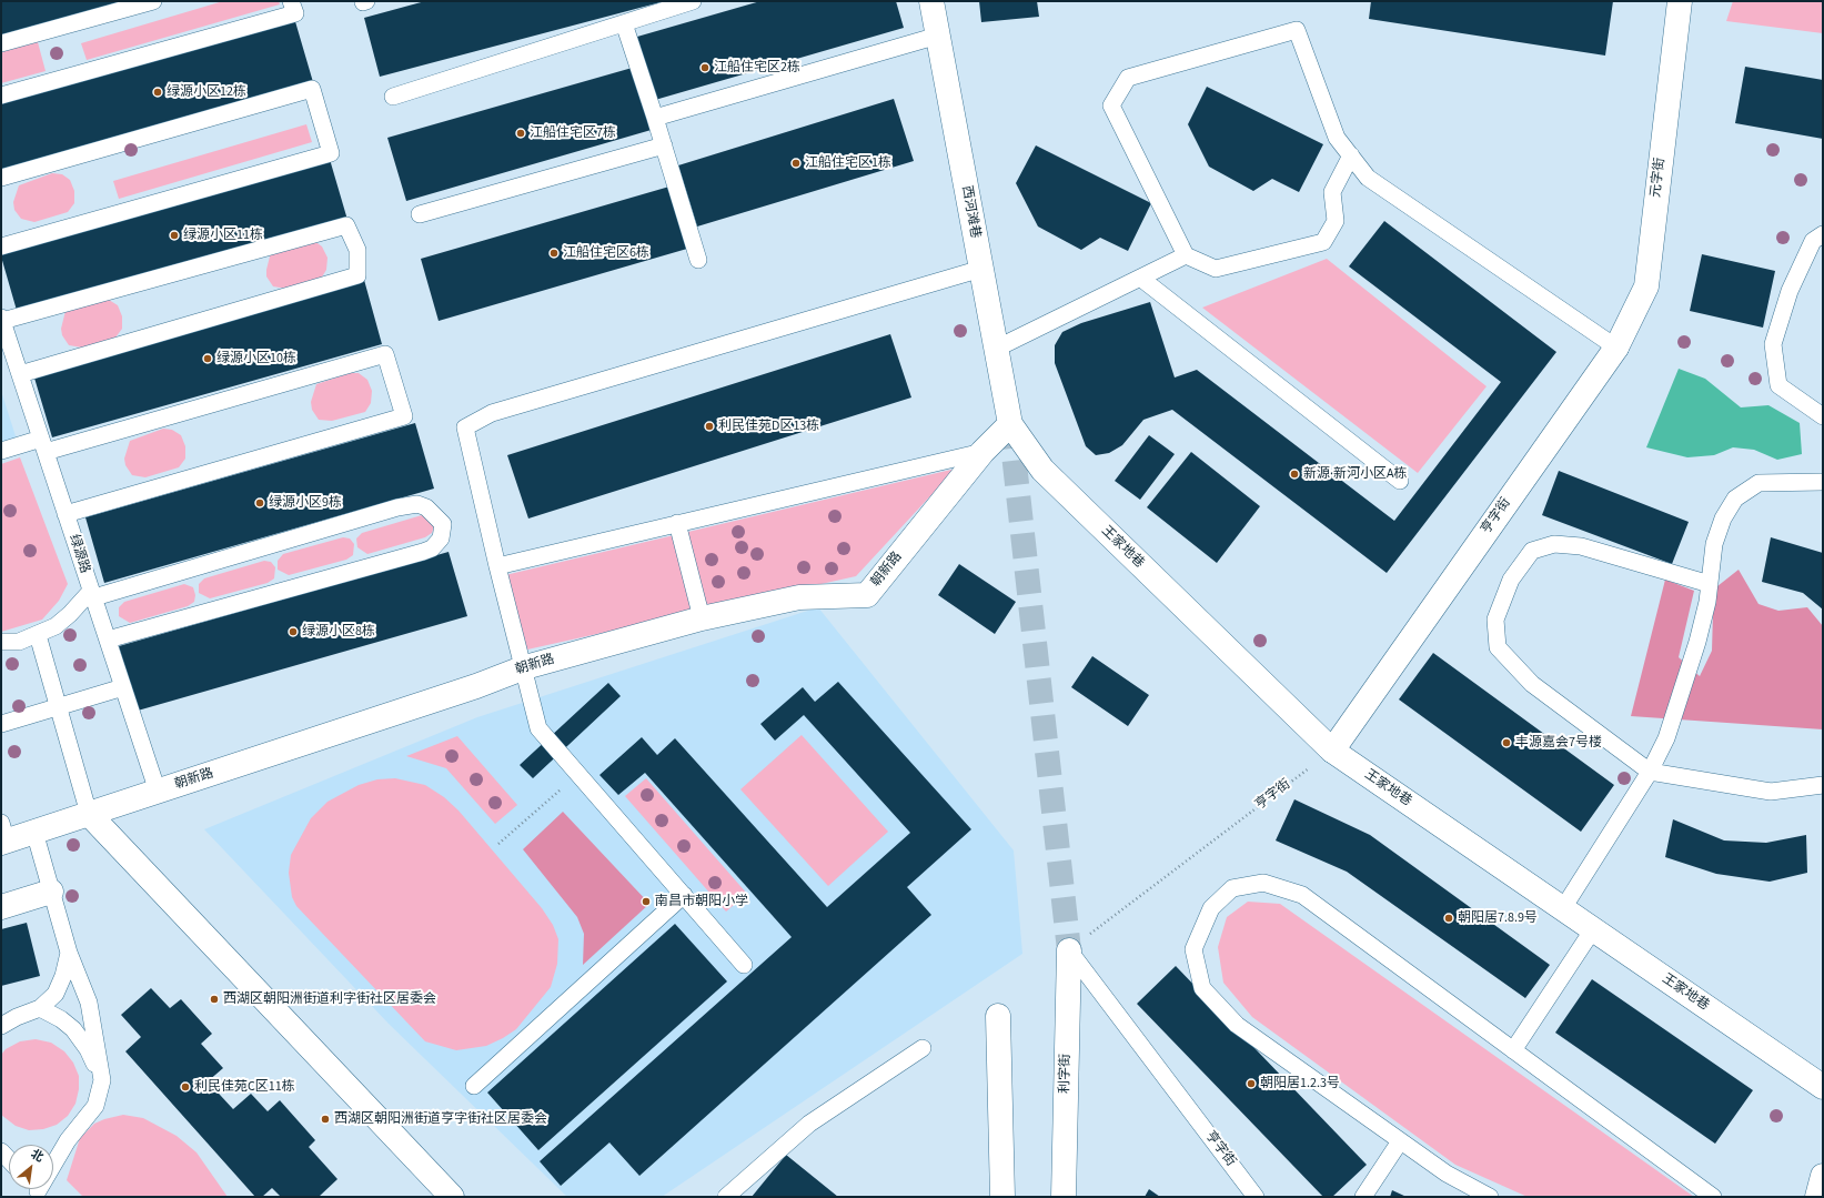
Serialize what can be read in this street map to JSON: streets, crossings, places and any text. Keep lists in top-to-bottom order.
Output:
{
  "streets": {
    "street": [
      "元字街",
      "西河滩巷",
      "亨字街",
      "王家地巷",
      "朝新路",
      "利字街"
    ],
    "lane": ["绿源路"]
  },
  "crossings": [
    ["元字街", "亨字街"],
    ["西河滩巷", "王家地巷"],
    ["西河滩巷", "朝新路"],
    ["亨字街", "王家地巷"],
    ["亨字街", "利字街"],
    ["王家地巷", "朝新路"],
    ["绿源路", "朝新路"]
  ],
  "places": [
    "江船住宅区2栋",
    "绿源小区12栋",
    "江船住宅区7栋",
    "江船住宅区1栋",
    "绿源小区11栋",
    "江船住宅区6栋",
    "绿源小区10栋",
    "利民佳苑D区13栋",
    "新源·新河小区A栋",
    "绿源小区9栋",
    "绿源小区8栋",
    "丰源嘉会7号楼",
    "南昌市朝阳小学",
    "朝阳居7.8.9号",
    "西湖区朝阳洲街道利字街社区居委会",
    "朝阳居1.2.3号",
    "利民佳苑C区11栋",
    "西湖区朝阳洲街道亨字街社区居委会"
  ],
  "north": "top right"
}
